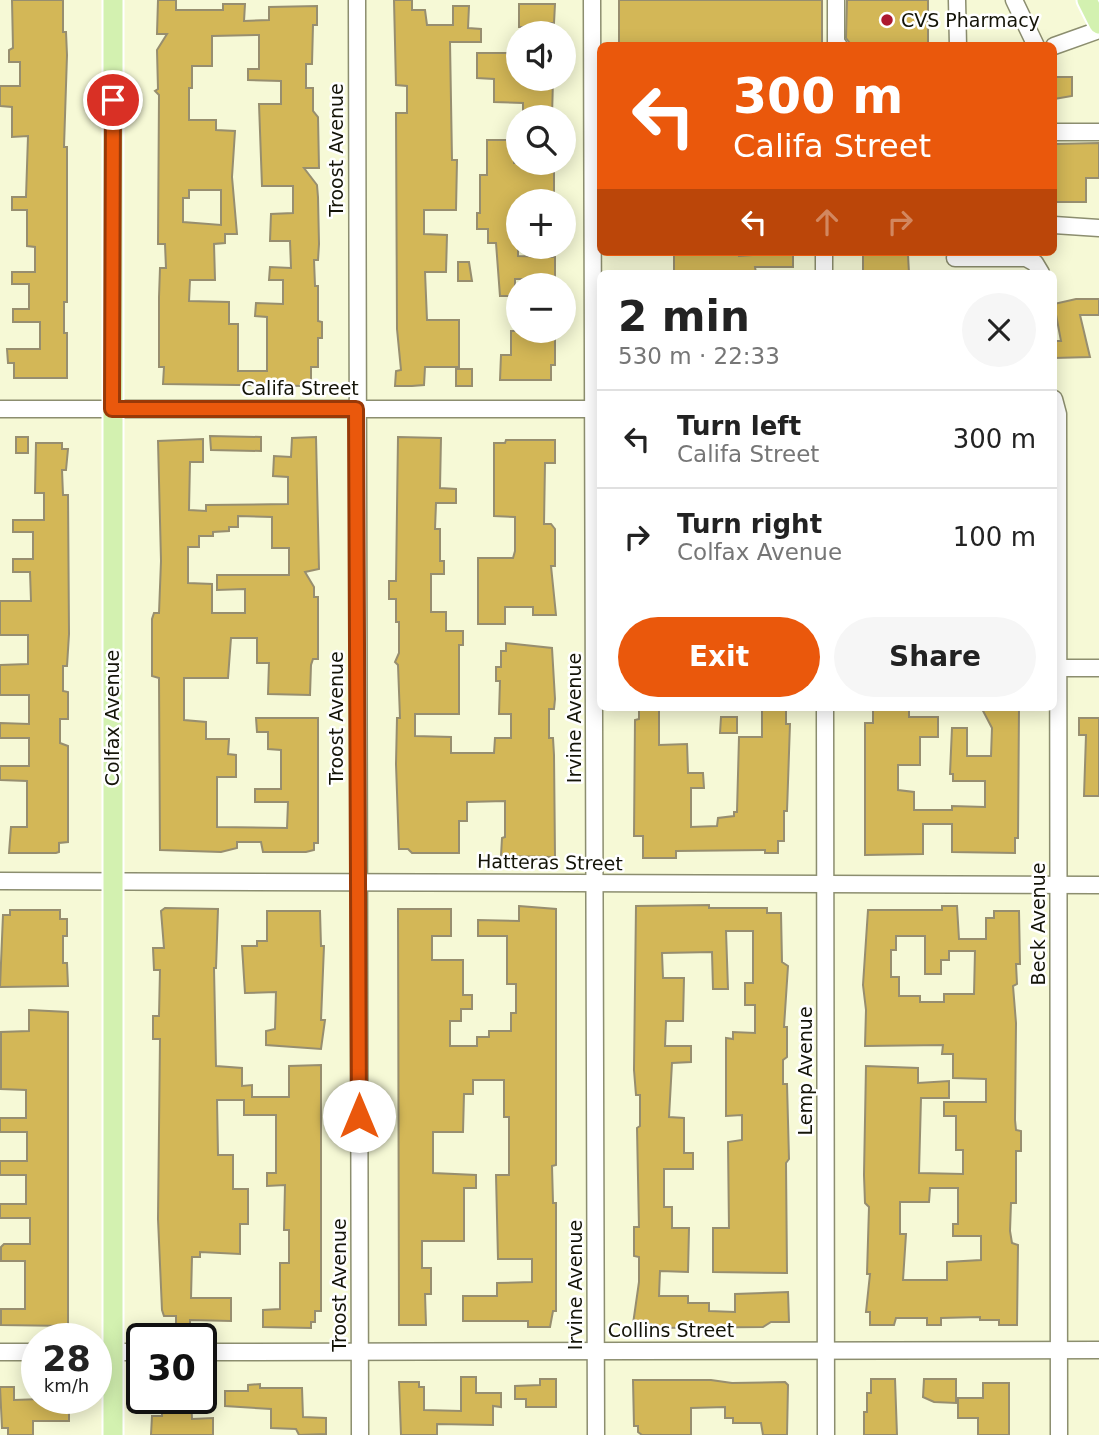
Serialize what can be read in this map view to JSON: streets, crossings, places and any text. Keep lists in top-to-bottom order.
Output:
{
  "streets": {
    "main road": ["Colfax Avenue"],
    "street": [
      "Troost Avenue",
      "Califa Street",
      "Irvine Avenue",
      "Hatteras Street",
      "Beck Avenue",
      "Lemp Avenue",
      "Collins Street"
    ]
  },
  "crossings": [
    ["Troost Avenue", "Califa Street"],
    ["Troost Avenue", "Hatteras Street"],
    ["Troost Avenue", "Collins Street"],
    ["Califa Street", "Colfax Avenue"],
    ["Califa Street", "Irvine Avenue"],
    ["Colfax Avenue", "Hatteras Street"],
    ["Irvine Avenue", "Hatteras Street"],
    ["Irvine Avenue", "Collins Street"],
    ["Hatteras Street", "Beck Avenue"],
    ["Hatteras Street", "Lemp Avenue"],
    ["Beck Avenue", "Collins Street"],
    ["Lemp Avenue", "Collins Street"]
  ],
  "places": ["CVS Pharmacy"],
  "page": {
    "map_buttons": ["+", "−"],
    "turn": ["300 m", "Califa Street"],
    "heading": ["2 min", "530 m · 22:33"],
    "list": [
      {
        "name": "Turn left",
        "note": "Califa Street",
        "value": "300 m"
      },
      {
        "name": "Turn right",
        "note": "Colfax Avenue",
        "value": "100 m"
      }
    ],
    "buttons": ["Exit", "Share"],
    "speed": "28 km/h",
    "limit": "30"
  }
}
